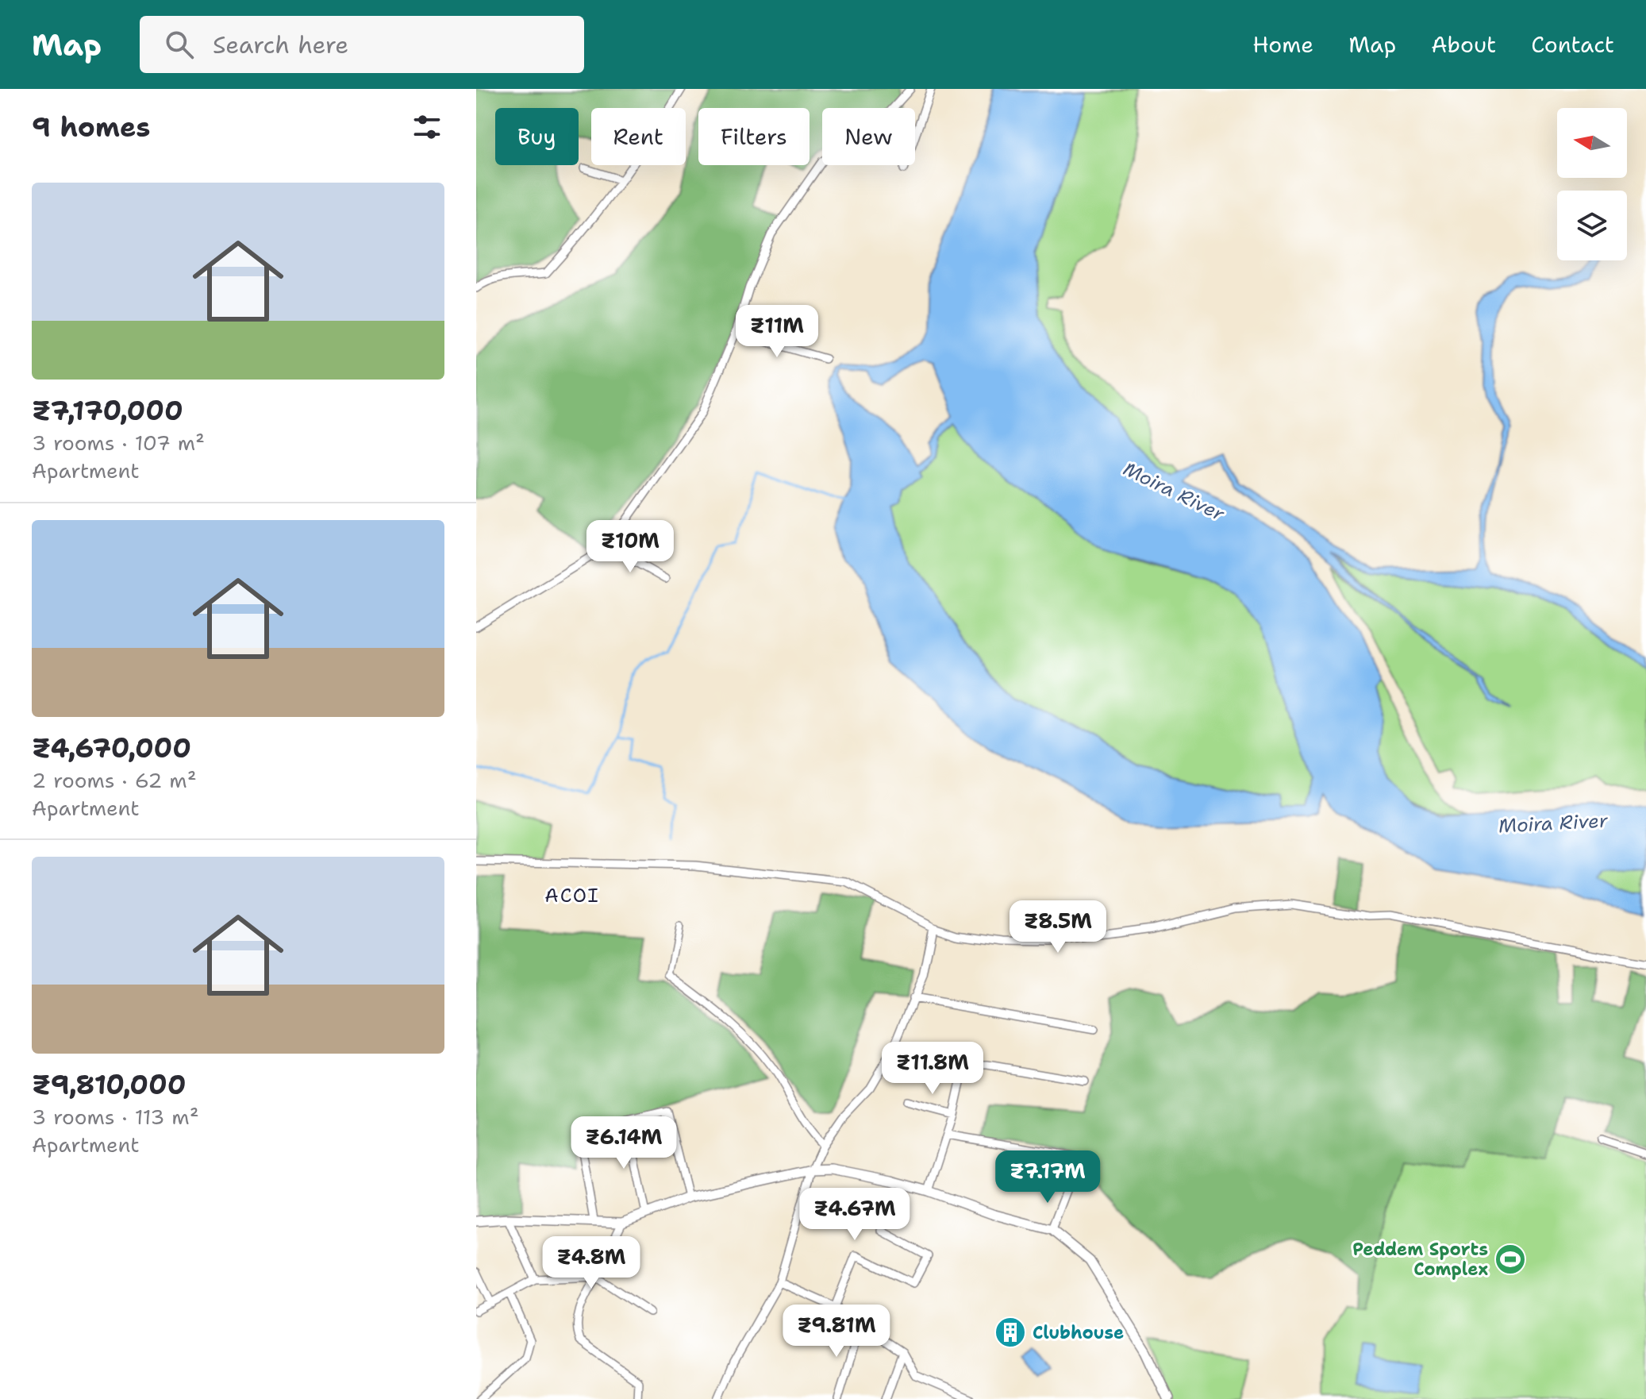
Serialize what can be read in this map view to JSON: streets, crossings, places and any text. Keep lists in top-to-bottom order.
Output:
{
  "districts": ["ACOI"],
  "water": ["Moira River"],
  "places": {
    "sports": ["Peddem Sports Complex"],
    "building": ["Clubhouse"]
  },
  "north": "left",
  "page": {
    "header": "Map",
    "search": "Search here",
    "nav": [
      "Home",
      "Map",
      "About",
      "Contact"
    ],
    "heading": "9 homes",
    "chip": [
      "Buy",
      "Rent",
      "Filters",
      "New"
    ],
    "list": [
      {
        "name": "₹7,170,000",
        "note": "3 rooms · 107 m² · Apartment"
      },
      {
        "name": "₹4,670,000",
        "note": "2 rooms · 62 m² · Apartment"
      },
      {
        "name": "₹9,810,000",
        "note": "3 rooms · 113 m² · Apartment"
      }
    ],
    "price": [
      "₹11M",
      "₹10M",
      "₹8.5M",
      "₹11.8M",
      "₹6.14M",
      "₹7.17M",
      "₹4.67M",
      "₹4.8M",
      "₹9.81M"
    ]
  }
}
